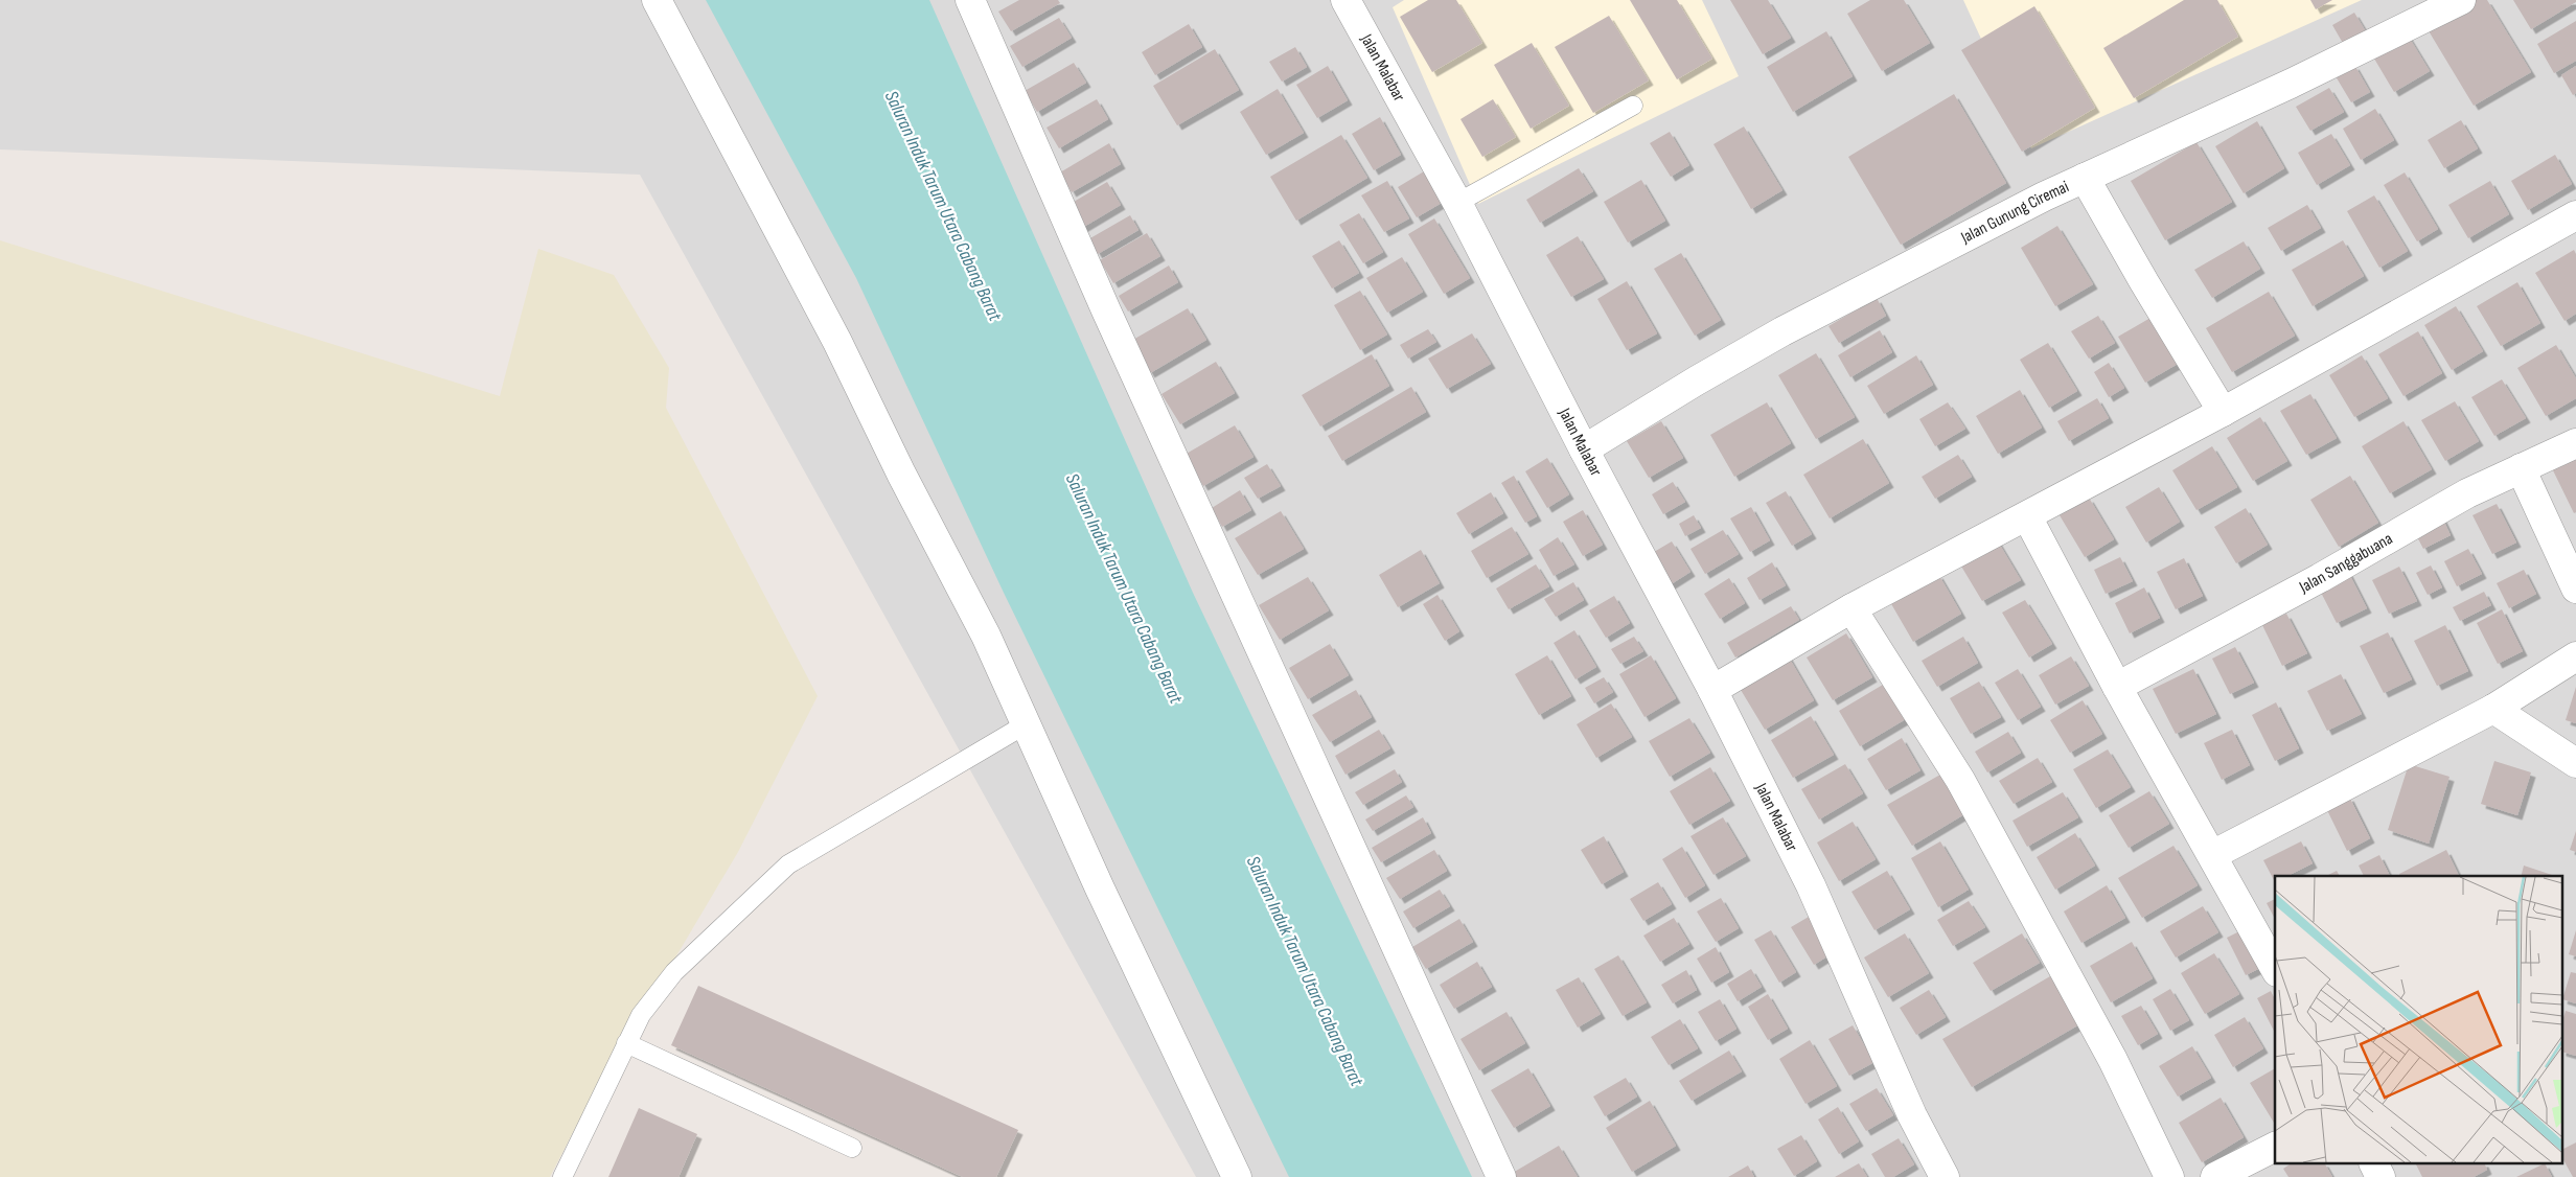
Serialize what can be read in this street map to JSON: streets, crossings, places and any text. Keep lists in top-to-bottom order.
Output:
{
  "streets": {
    "street": ["Jalan Malabar", "Jalan Gunung Ciremai", "Jalan Sanggabuana"]
  },
  "crossings": [
    ["Jalan Malabar", "Jalan Gunung Ciremai"]
  ],
  "water": ["Saluran Induk Tarum Utara Cabang Barat"]
}
